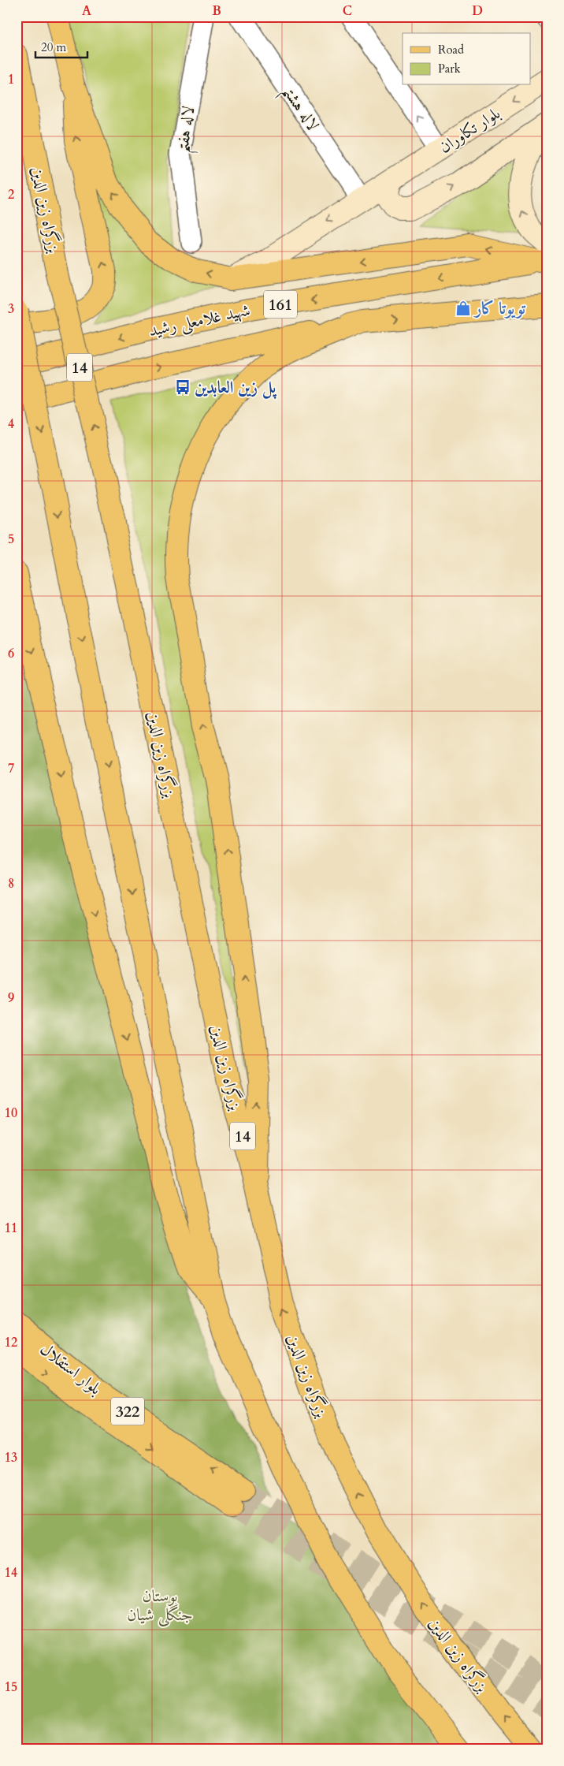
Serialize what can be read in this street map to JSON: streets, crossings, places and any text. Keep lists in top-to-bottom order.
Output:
{
  "streets": {
    "main road": [
      "بلوار تکاوران",
      "بزرگراه زین الدین",
      "161",
      "شهید غلامعلی رشید",
      "14",
      "بلوار استقلال",
      "322"
    ],
    "street": ["لاله هشتم", "لاله هفتم"]
  },
  "crossings": [
    ["لاله هشتم", "بلوار تکاوران"]
  ],
  "parks": ["بوستان جنگلی شیان"],
  "places": {
    "shop": ["تویوتا کار"],
    "bus stop": ["پل زین العابدین"]
  },
  "legend": ["Road", "Park"],
  "scale_bar": "20 m",
  "grid": {
    "columns": [
      "A",
      "B",
      "C",
      "D"
    ],
    "rows": [
      "1",
      "2",
      "3",
      "4",
      "5",
      "6",
      "7",
      "8",
      "9",
      "10",
      "11",
      "12",
      "13",
      "14",
      "15"
    ]
  }
}
